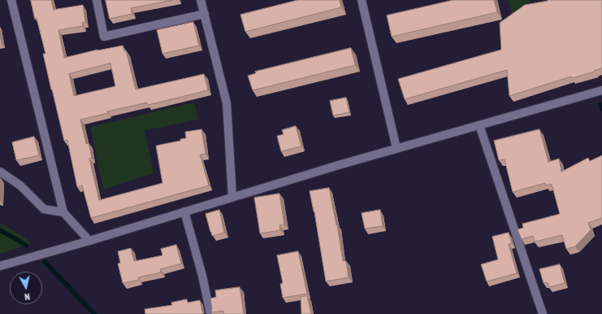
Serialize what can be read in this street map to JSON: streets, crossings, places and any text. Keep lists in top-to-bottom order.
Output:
{
  "north": "bottom"
}
